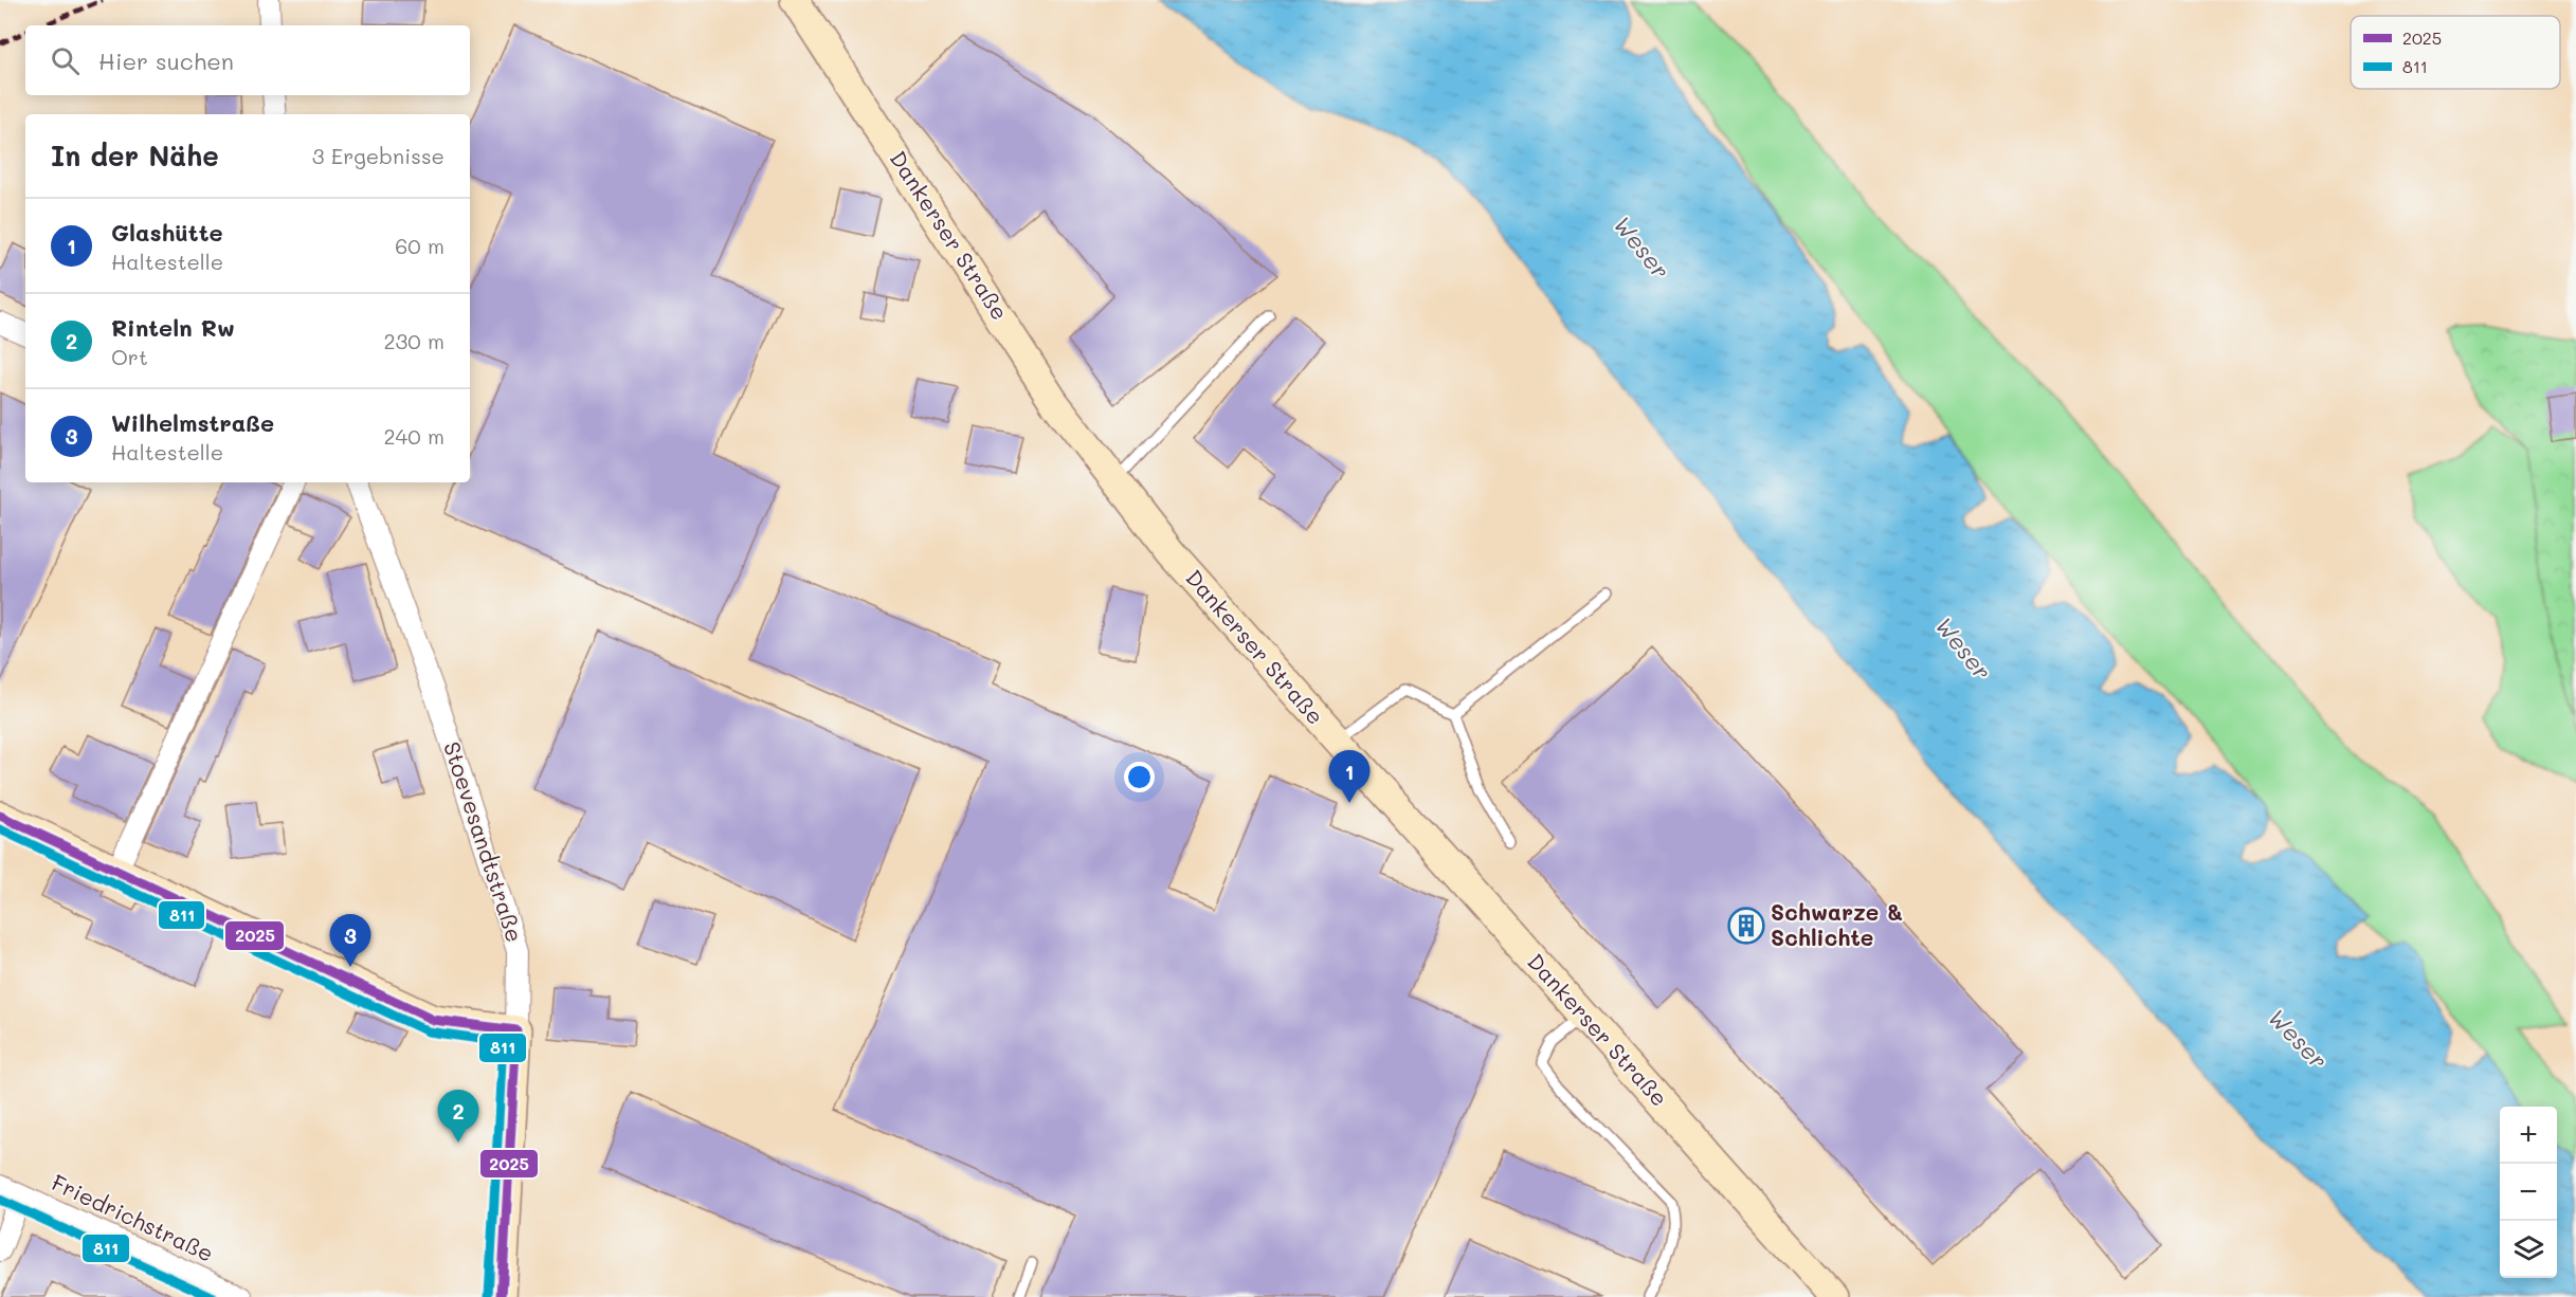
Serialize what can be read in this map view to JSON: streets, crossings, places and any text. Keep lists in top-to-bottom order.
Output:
{
  "streets": {
    "main road": ["Dankerser Straße", "Stoevesandtstraße"],
    "street": ["Friedrichstraße"]
  },
  "water": ["Weser"],
  "places": {
    "building": ["Schwarze & Schlichte"]
  },
  "lines": ["transit line 2025", "transit line 811"],
  "legend": ["2025", "811"],
  "page": {
    "search": "Hier suchen",
    "heading": ["In der Nähe", "3 Ergebnisse"],
    "list": [
      {
        "mark": "1",
        "name": "Glashütte",
        "note": "Haltestelle",
        "value": "60 m"
      },
      {
        "mark": "2",
        "name": "Rinteln Rw",
        "note": "Ort",
        "value": "230 m"
      },
      {
        "mark": "3",
        "name": "Wilhelmstraße",
        "note": "Haltestelle",
        "value": "240 m"
      }
    ],
    "pins": ["1", "3", "2"],
    "map_buttons": ["+", "−"]
  }
}
